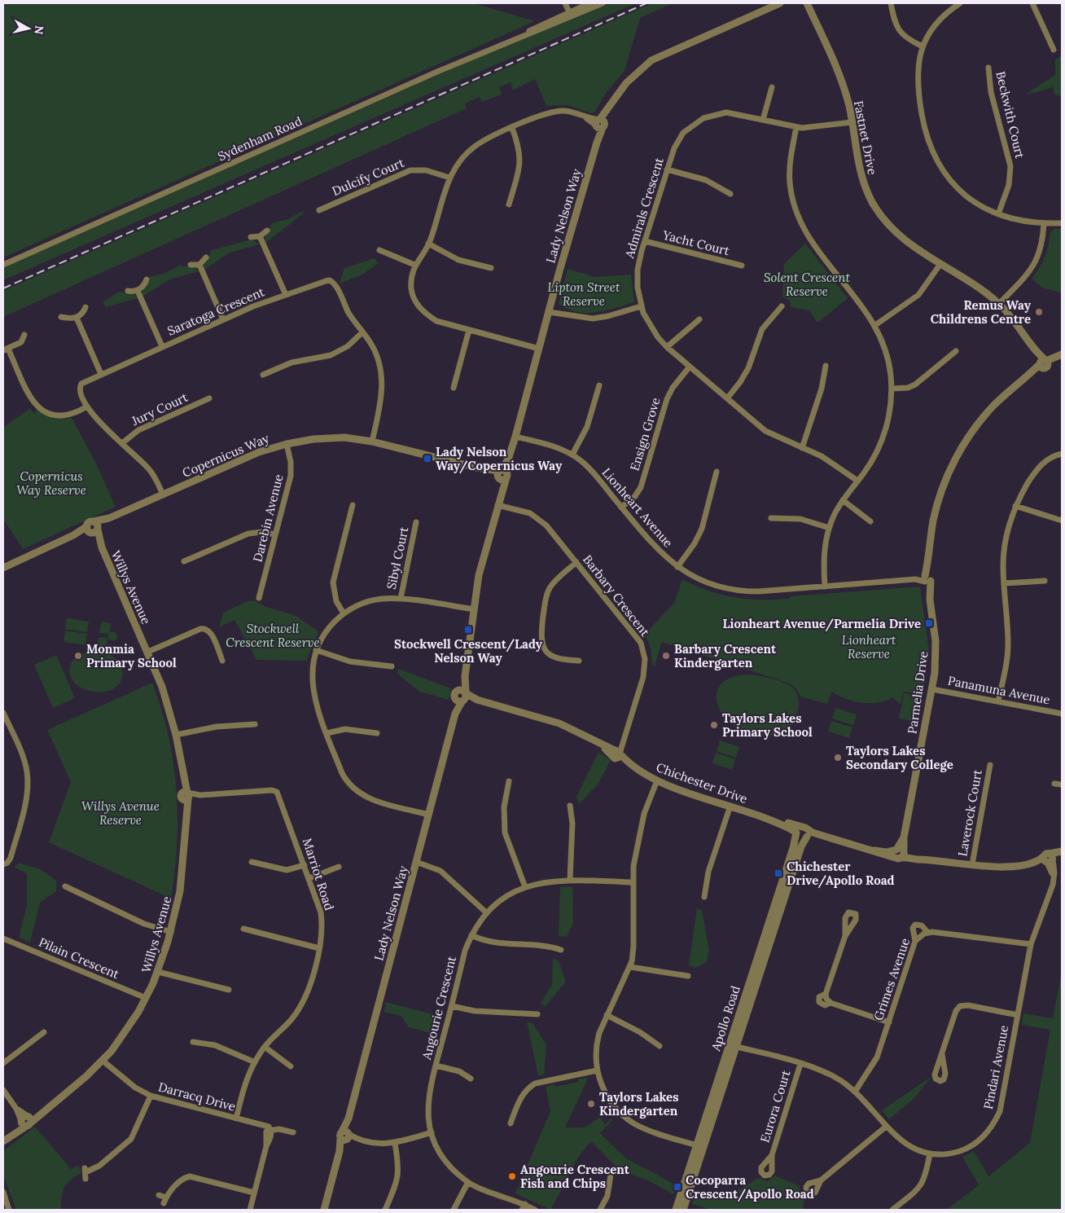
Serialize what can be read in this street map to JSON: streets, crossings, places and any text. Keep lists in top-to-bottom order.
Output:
{
  "streets": {
    "street": [
      "Beckwith Court",
      "Fastnet Drive",
      "Sydenham Road",
      "Dulcify Court",
      "Admirals Crescent",
      "Lady Nelson Way",
      "Yacht Court",
      "Saratoga Crescent",
      "Jury Court",
      "Ensign Grove",
      "Copernicus Way",
      "Lionheart Avenue",
      "Darebin Avenue",
      "Sibyl Court",
      "Willys Avenue",
      "Barbary Crescent",
      "Panamuna Avenue",
      "Parmelia Drive",
      "Chichester Drive",
      "Laverock Court",
      "Marriot Road",
      "Pilain Crescent",
      "Grimes Avenue",
      "Angourie Crescent",
      "Apollo Road",
      "Pindari Avenue",
      "Darracq Drive",
      "Eurora Court"
    ]
  },
  "crossings": [
    ["Fastnet Drive", "Admirals Crescent"],
    ["Fastnet Drive", "Parmelia Drive"],
    ["Admirals Crescent", "Yacht Court"],
    ["Admirals Crescent", "Ensign Grove"],
    ["Lady Nelson Way", "Copernicus Way"],
    ["Lady Nelson Way", "Lionheart Avenue"],
    ["Lady Nelson Way", "Chichester Drive"],
    ["Saratoga Crescent", "Jury Court"],
    ["Saratoga Crescent", "Copernicus Way"],
    ["Ensign Grove", "Lionheart Avenue"],
    ["Copernicus Way", "Darebin Avenue"],
    ["Copernicus Way", "Willys Avenue"],
    ["Lionheart Avenue", "Parmelia Drive"],
    ["Willys Avenue", "Marriot Road"],
    ["Willys Avenue", "Pilain Crescent"],
    ["Willys Avenue", "Darracq Drive"],
    ["Barbary Crescent", "Chichester Drive"],
    ["Panamuna Avenue", "Parmelia Drive"],
    ["Chichester Drive", "Apollo Road"],
    ["Marriot Road", "Darracq Drive"],
    ["Grimes Avenue", "Pindari Avenue"],
    ["Apollo Road", "Pindari Avenue"],
    ["Pindari Avenue", "Eurora Court"]
  ],
  "parks": [
    "Solent Crescent Reserve",
    "Lipton Street Reserve",
    "Copernicus Way Reserve",
    "Stockwell Crescent Reserve",
    "Lionheart Reserve",
    "Willys Avenue Reserve"
  ],
  "places": {
    "other": [
      "Remus Way Childrens Centre",
      "Monmia Primary School",
      "Barbary Crescent Kindergarten",
      "Taylors Lakes Primary School",
      "Taylors Lakes Secondary College",
      "Taylors Lakes Kindergarten",
      "Angourie Crescent Fish and Chips"
    ],
    "transit": [
      "Lady Nelson Way/Copernicus Way",
      "Lionheart Avenue/Parmelia Drive",
      "Stockwell Crescent/Lady Nelson Way",
      "Chichester Drive/Apollo Road",
      "Cocoparra Crescent/Apollo Road"
    ]
  },
  "north": "right"
}
